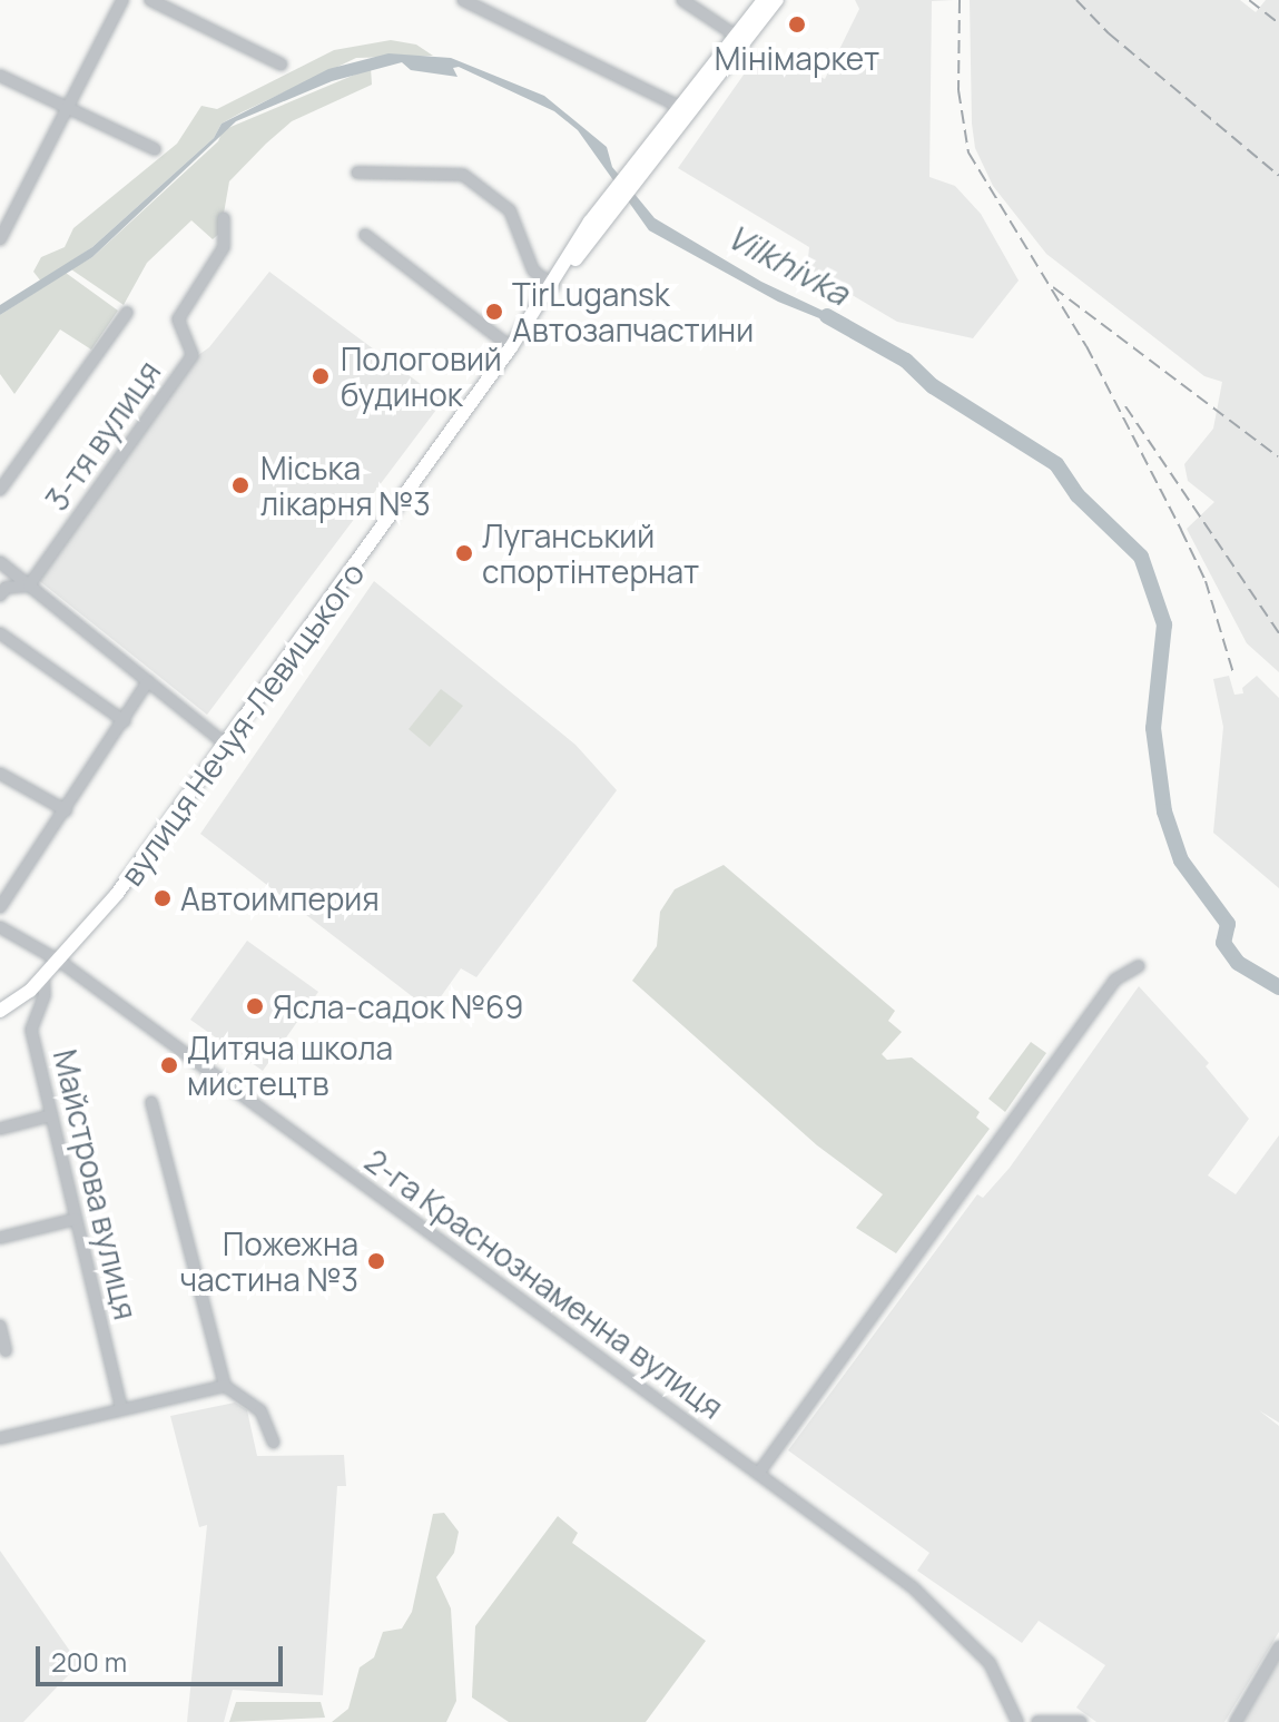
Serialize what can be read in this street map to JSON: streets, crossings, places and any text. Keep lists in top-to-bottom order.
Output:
{
  "streets": {
    "main road": ["вулиця Нечуя-Левицького"],
    "street": ["3-тя вулиця", "Майстрова вулиця", "2-га Краснознаменна вулиця"]
  },
  "crossings": [
    ["вулиця Нечуя-Левицького", "Майстрова вулиця"],
    ["вулиця Нечуя-Левицького", "2-га Краснознаменна вулиця"]
  ],
  "water": ["Vilkhivka"],
  "places": [
    "Мінімаркет",
    "TirLugansk Автозапчастини",
    "Пологовий будинок",
    "Міська лікарня №3",
    "Луганський спортінтернат",
    "Автоимперия",
    "Ясла-садок №69",
    "Дитяча школа мистецтв",
    "Пожежна частина №3"
  ],
  "scale_bar": "200 m"
}
